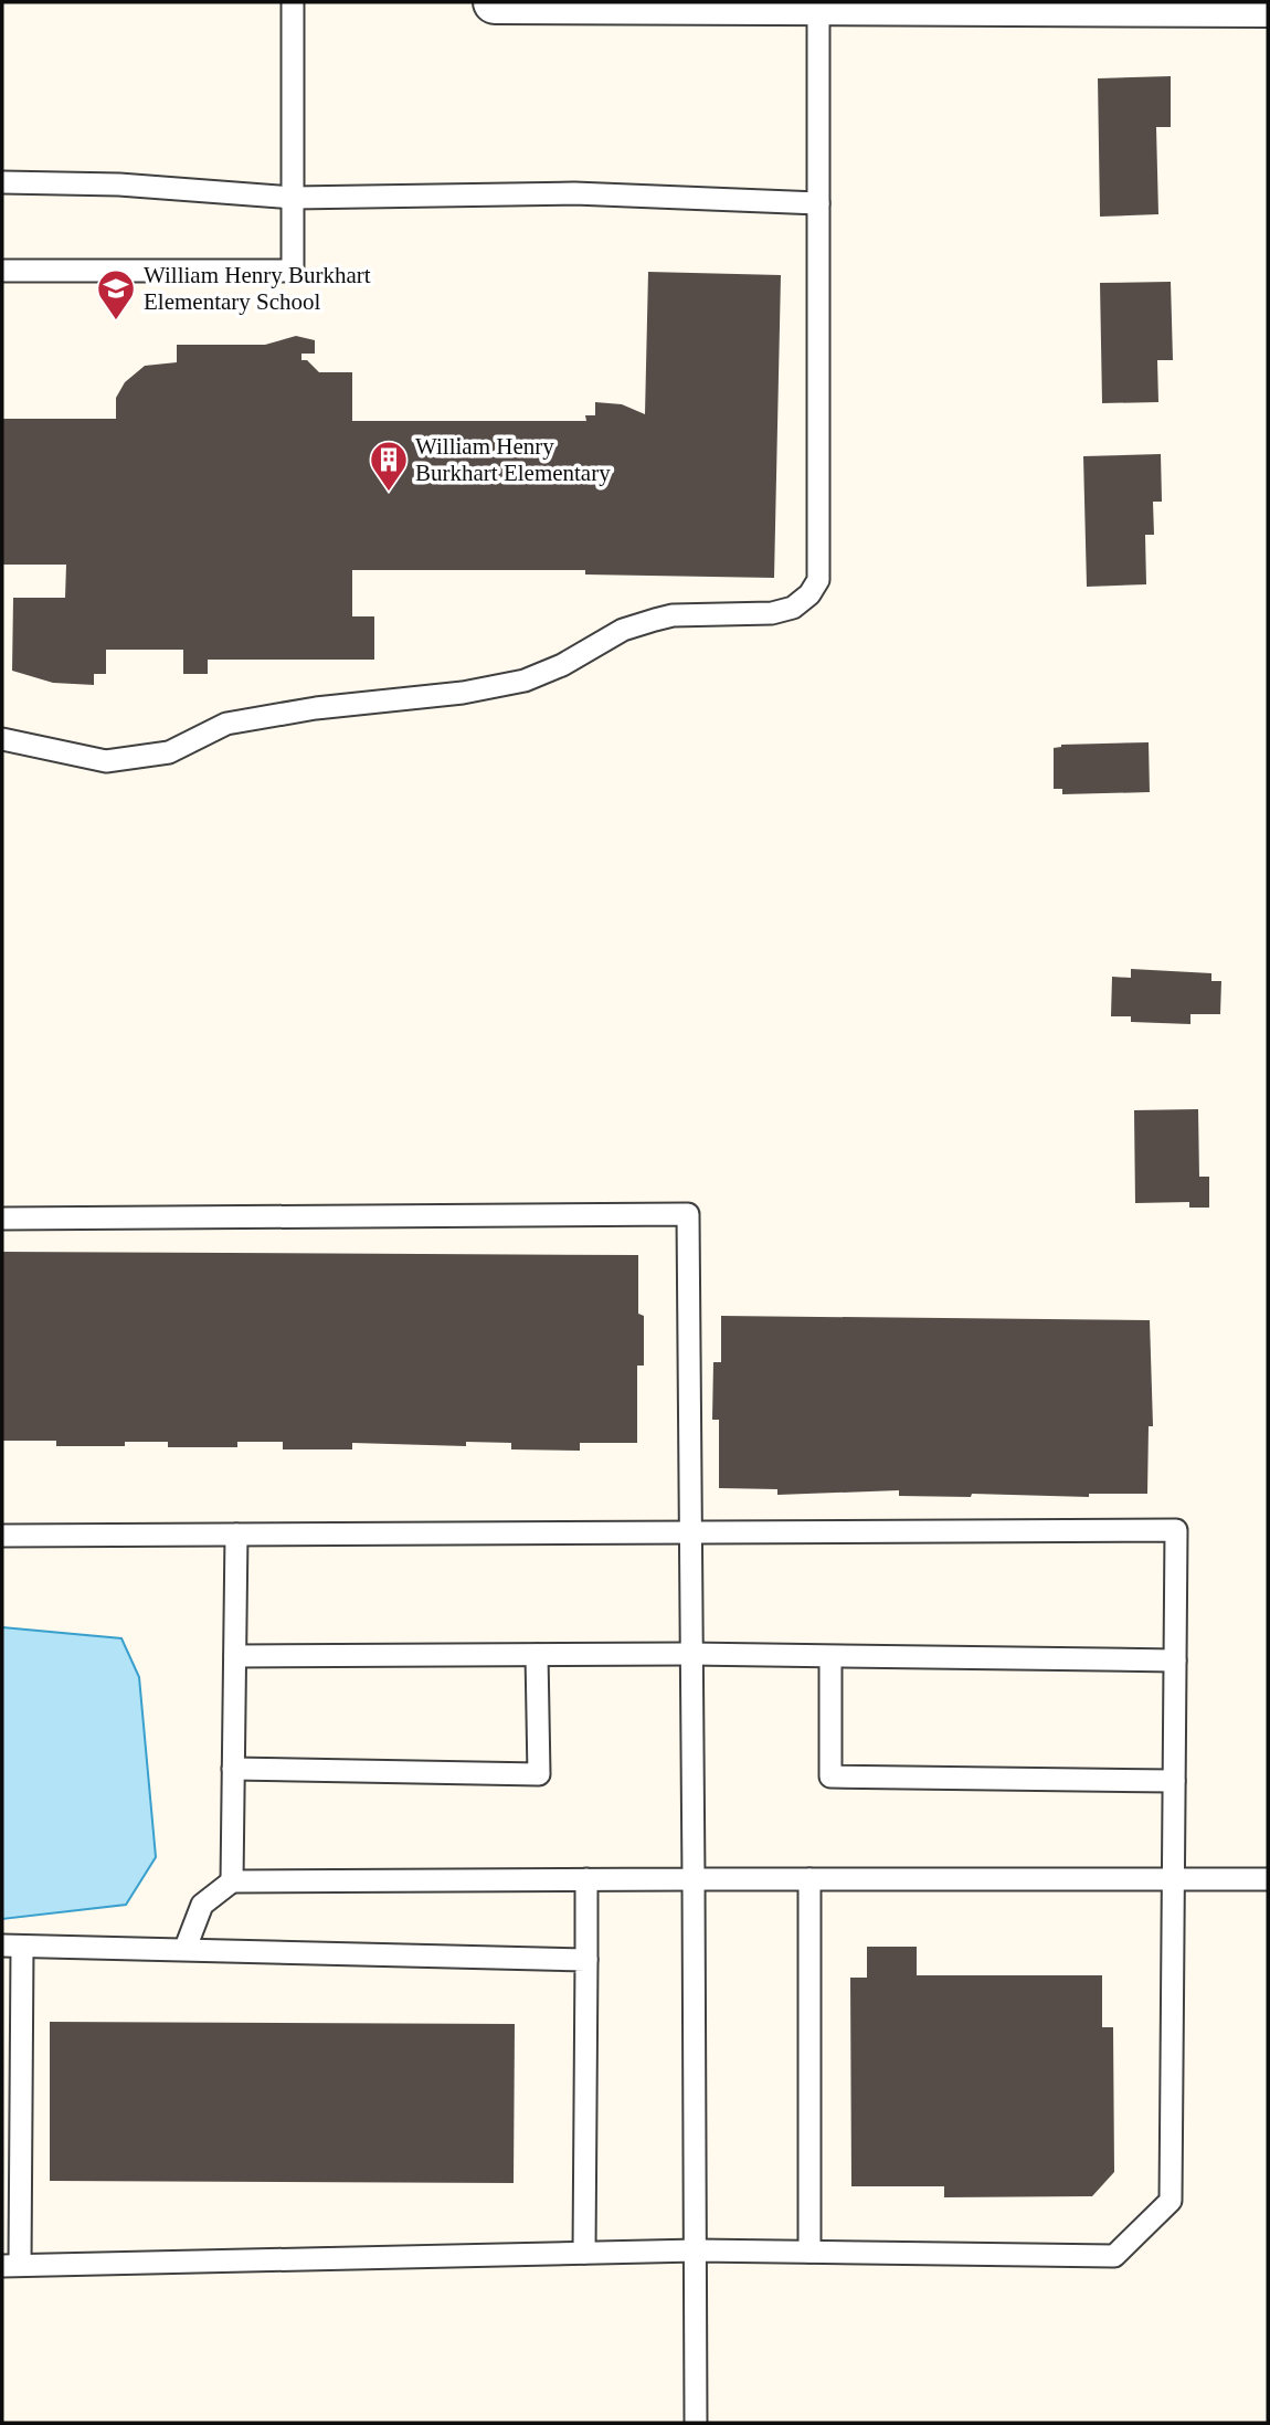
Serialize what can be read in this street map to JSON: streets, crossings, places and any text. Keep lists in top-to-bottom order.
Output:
{
  "places": {
    "school or university": ["William Henry Burkhart Elementary School"],
    "building": ["William Henry Burkhart Elementary"]
  }
}
